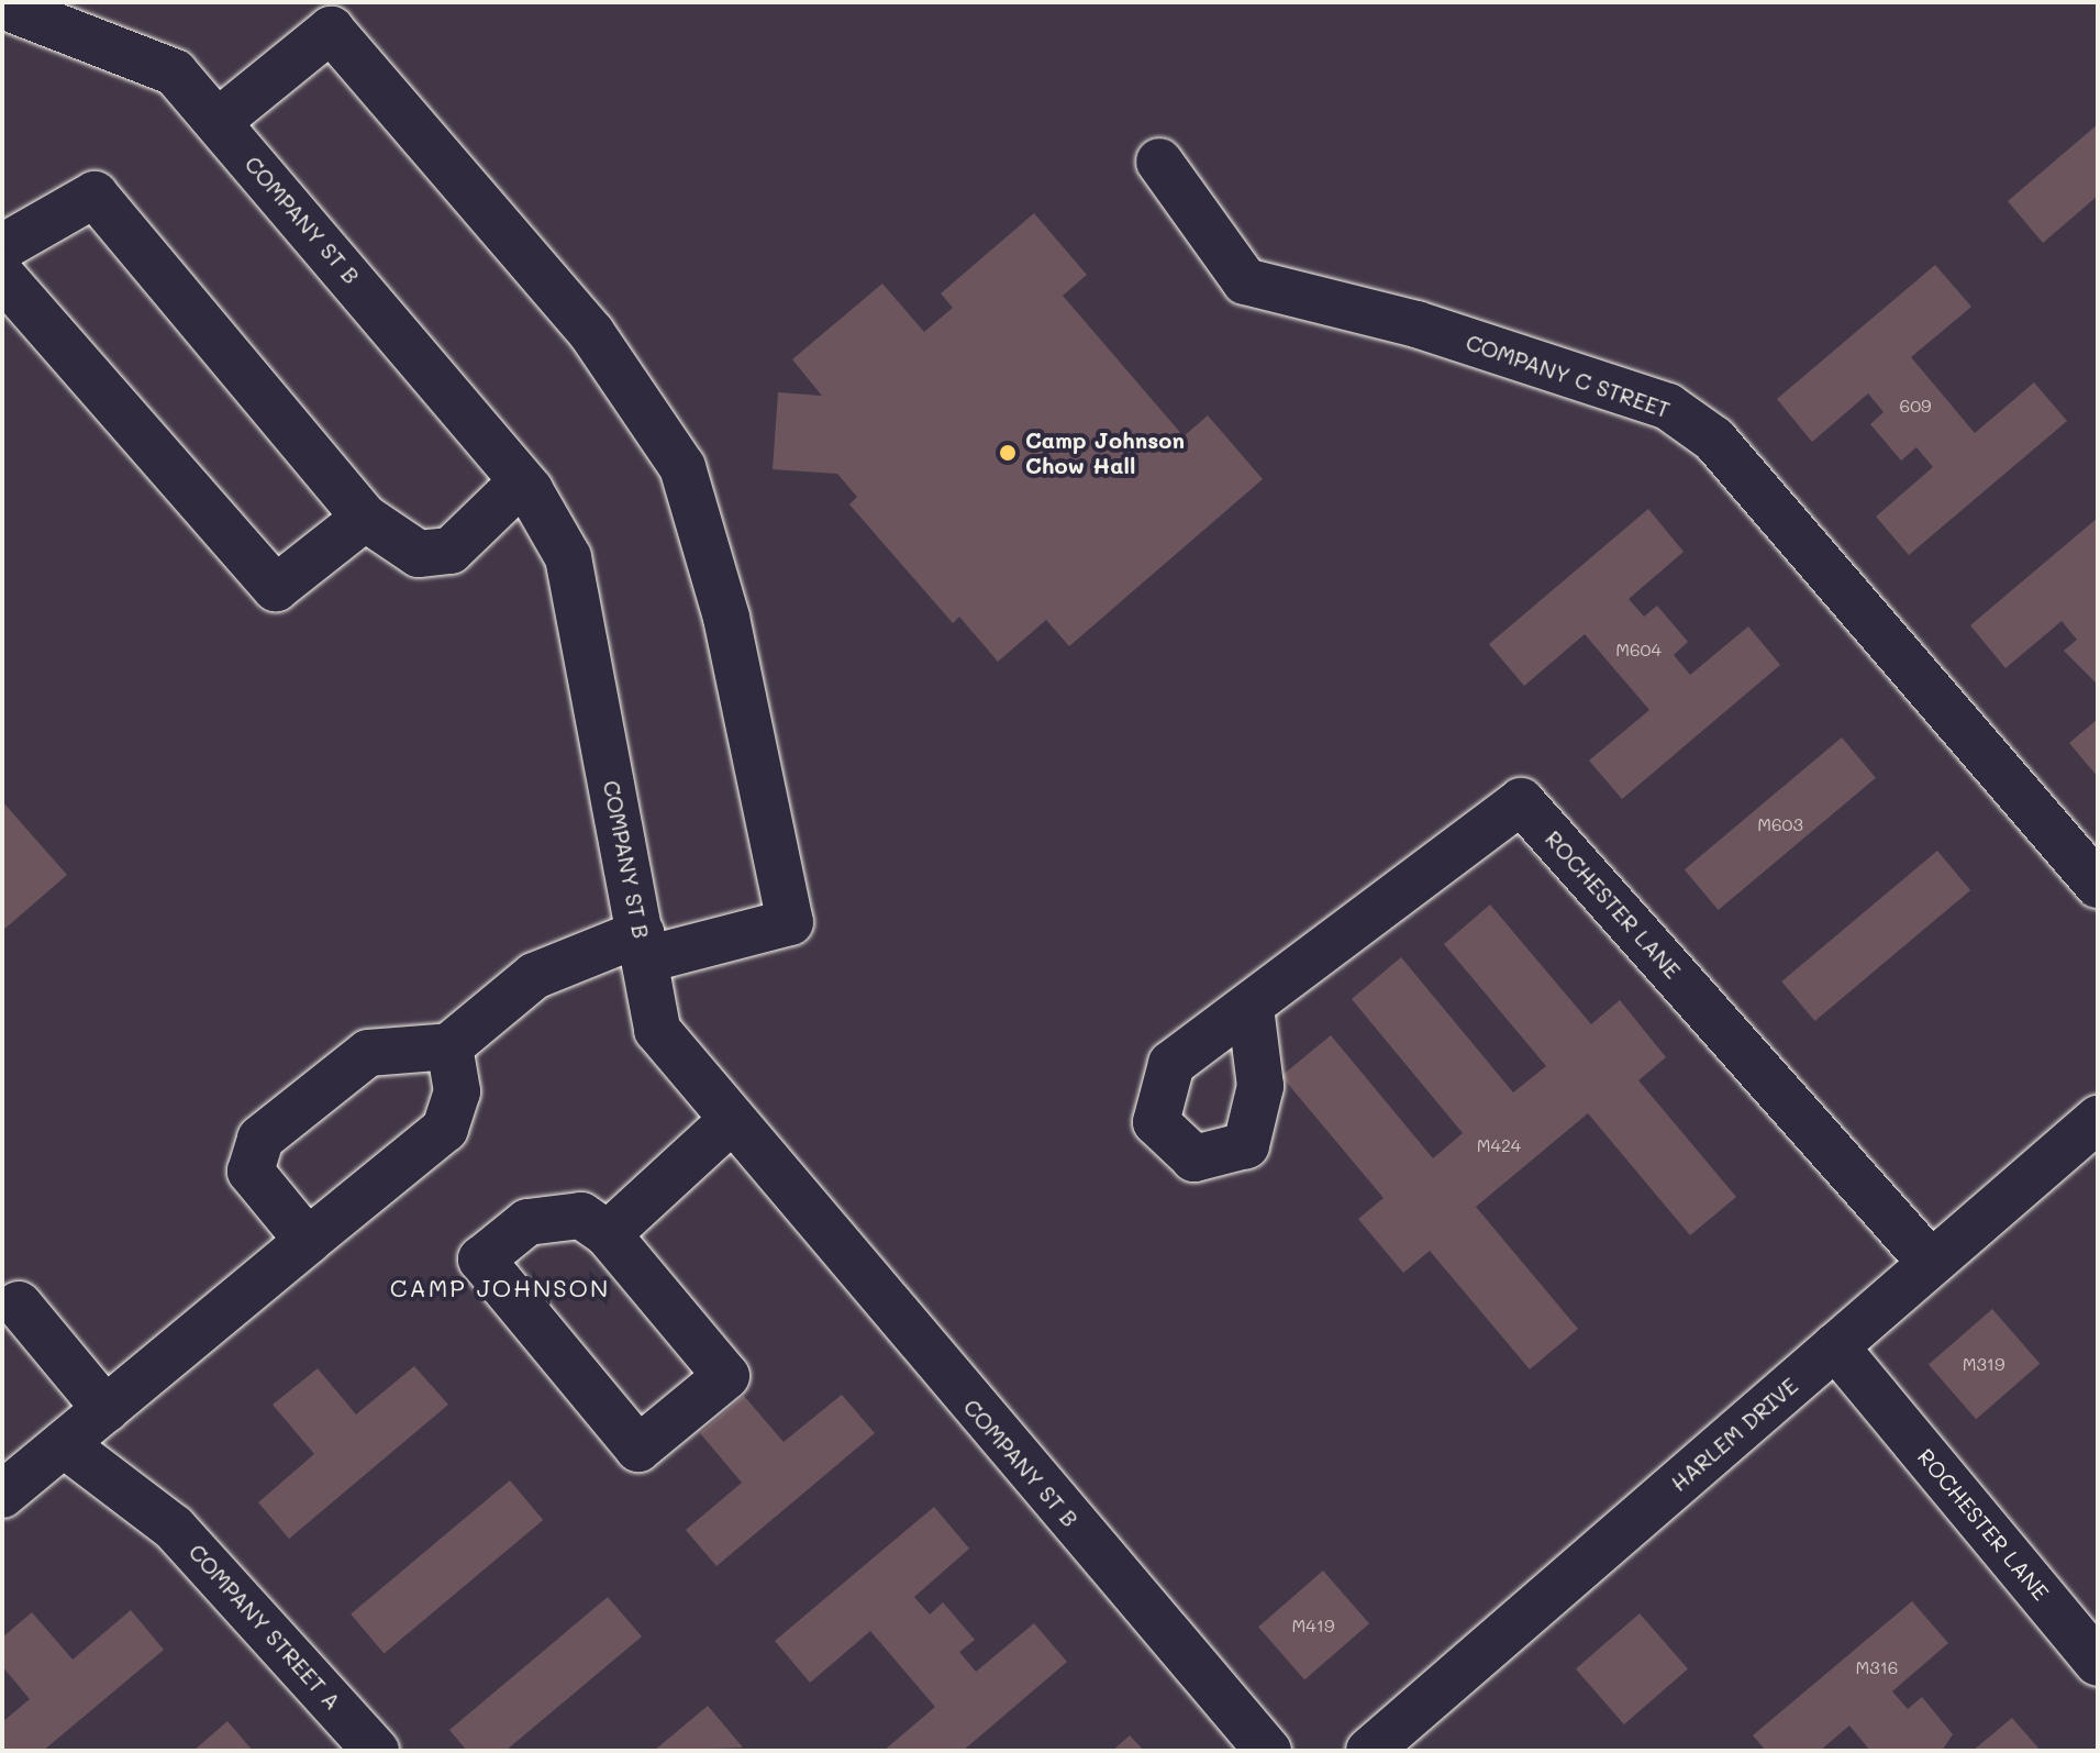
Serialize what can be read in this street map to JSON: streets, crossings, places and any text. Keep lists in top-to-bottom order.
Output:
{
  "streets": {
    "street": [
      "COMPANY ST B",
      "COMPANY C STREET",
      "ROCHESTER LANE",
      "HARLEM DRIVE",
      "COMPANY STREET A"
    ]
  },
  "crossings": [
    ["ROCHESTER LANE", "HARLEM DRIVE"]
  ],
  "districts": ["CAMP JOHNSON"],
  "places": ["Camp Johnson Chow Hall"],
  "house_numbers": [
    "609",
    "M604",
    "M603",
    "M424",
    "M319",
    "M419",
    "M316"
  ]
}
